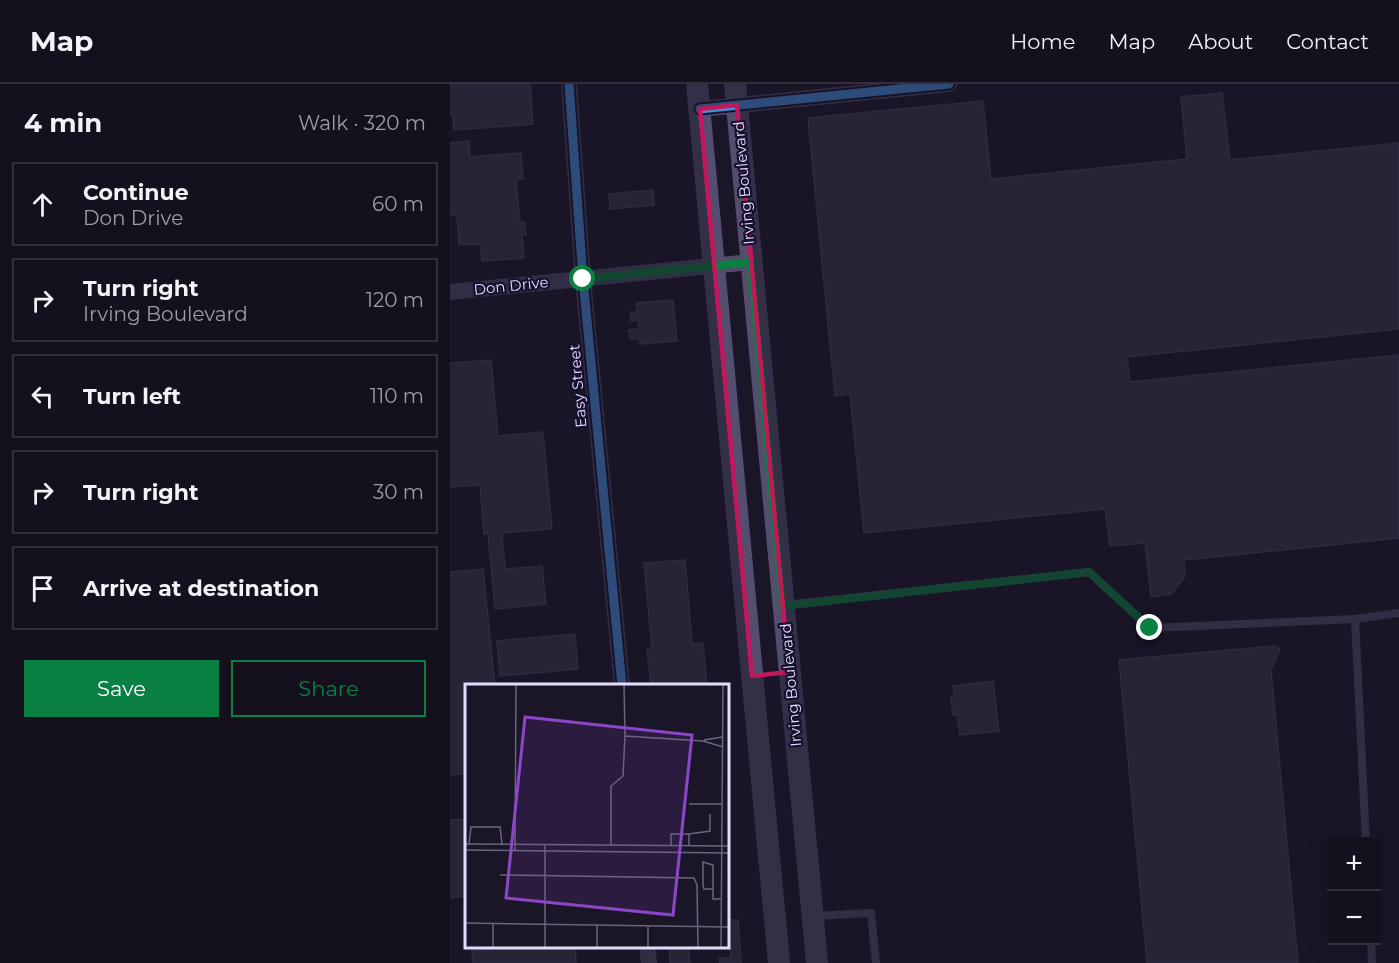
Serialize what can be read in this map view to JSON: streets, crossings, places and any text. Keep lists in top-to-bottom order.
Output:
{
  "streets": {
    "main road": ["Irving Boulevard"],
    "street": ["Don Drive", "Easy Street"]
  },
  "crossings": [
    ["Irving Boulevard", "Don Drive"],
    ["Don Drive", "Easy Street"]
  ],
  "page": {
    "header": "Map",
    "nav": [
      "Home",
      "Map",
      "About",
      "Contact"
    ],
    "heading": ["4 min", "Walk · 320 m"],
    "list": [
      ["Continue", "Don Drive", "60 m"],
      ["Turn right", "Irving Boulevard", "120 m"],
      ["Turn left", "110 m"],
      ["Turn right", "30 m"],
      "Arrive at destination"
    ],
    "buttons": ["Save", "Share"],
    "map_buttons": ["+", "−"]
  }
}
